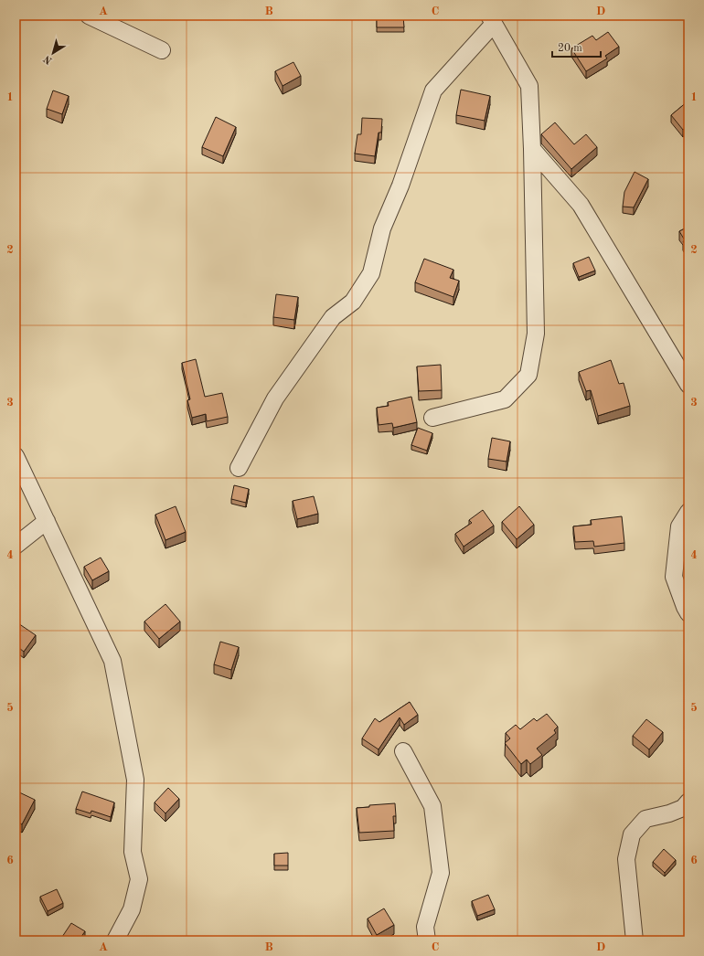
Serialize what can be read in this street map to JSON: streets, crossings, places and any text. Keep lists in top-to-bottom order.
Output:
{
  "scale_bar": "20 m",
  "north": "bottom left",
  "grid": {
    "columns": [
      "A",
      "B",
      "C",
      "D"
    ],
    "rows": [
      "1",
      "2",
      "3",
      "4",
      "5",
      "6"
    ]
  }
}
